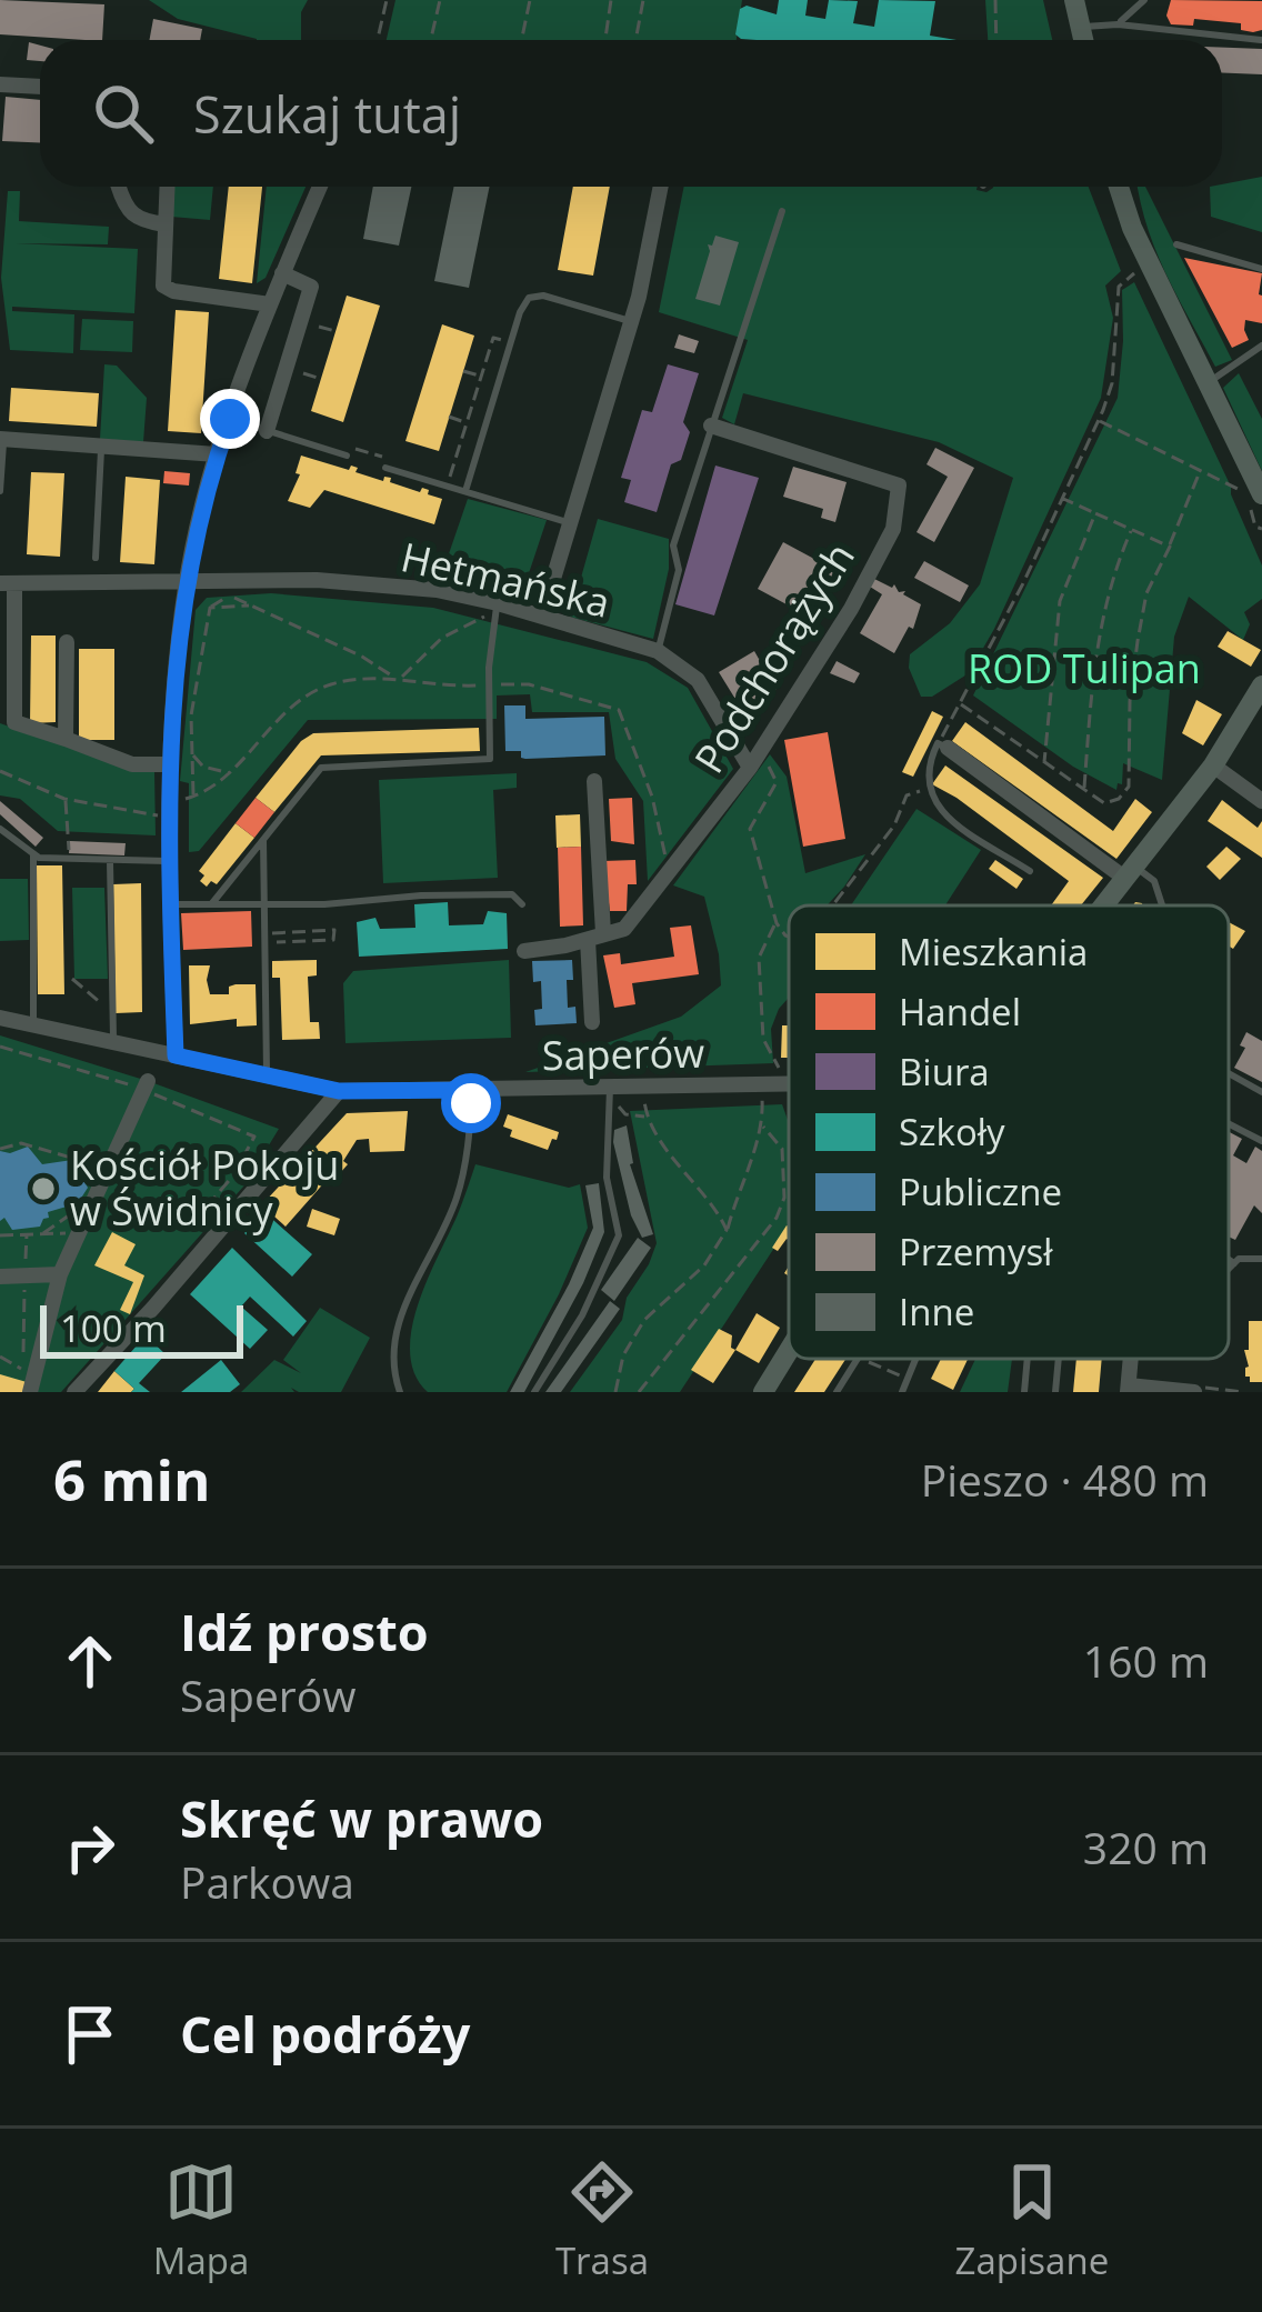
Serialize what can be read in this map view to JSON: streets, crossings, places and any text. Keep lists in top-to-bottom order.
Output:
{
  "streets": {
    "street": ["Hetmańska", "Podchorążych", "Saperów"]
  },
  "crossings": [
    ["Hetmańska", "Podchorążych"]
  ],
  "parks": ["ROD Tulipan"],
  "places": ["Kościół Pokoju w Świdnicy"],
  "legend": [
    "Mieszkania",
    "Handel",
    "Biura",
    "Szkoły",
    "Publiczne",
    "Przemysł",
    "Inne"
  ],
  "scale_bar": "100 m",
  "page": {
    "search": "Szukaj tutaj",
    "scale": "100 m",
    "heading": ["6 min", "Pieszo · 480 m"],
    "list": [
      ["Idź prosto", "Saperów", "160 m"],
      ["Skręć w prawo", "Parkowa", "320 m"],
      "Cel podróży"
    ],
    "nav": ["Mapa", "Trasa", "Zapisane"]
  }
}
